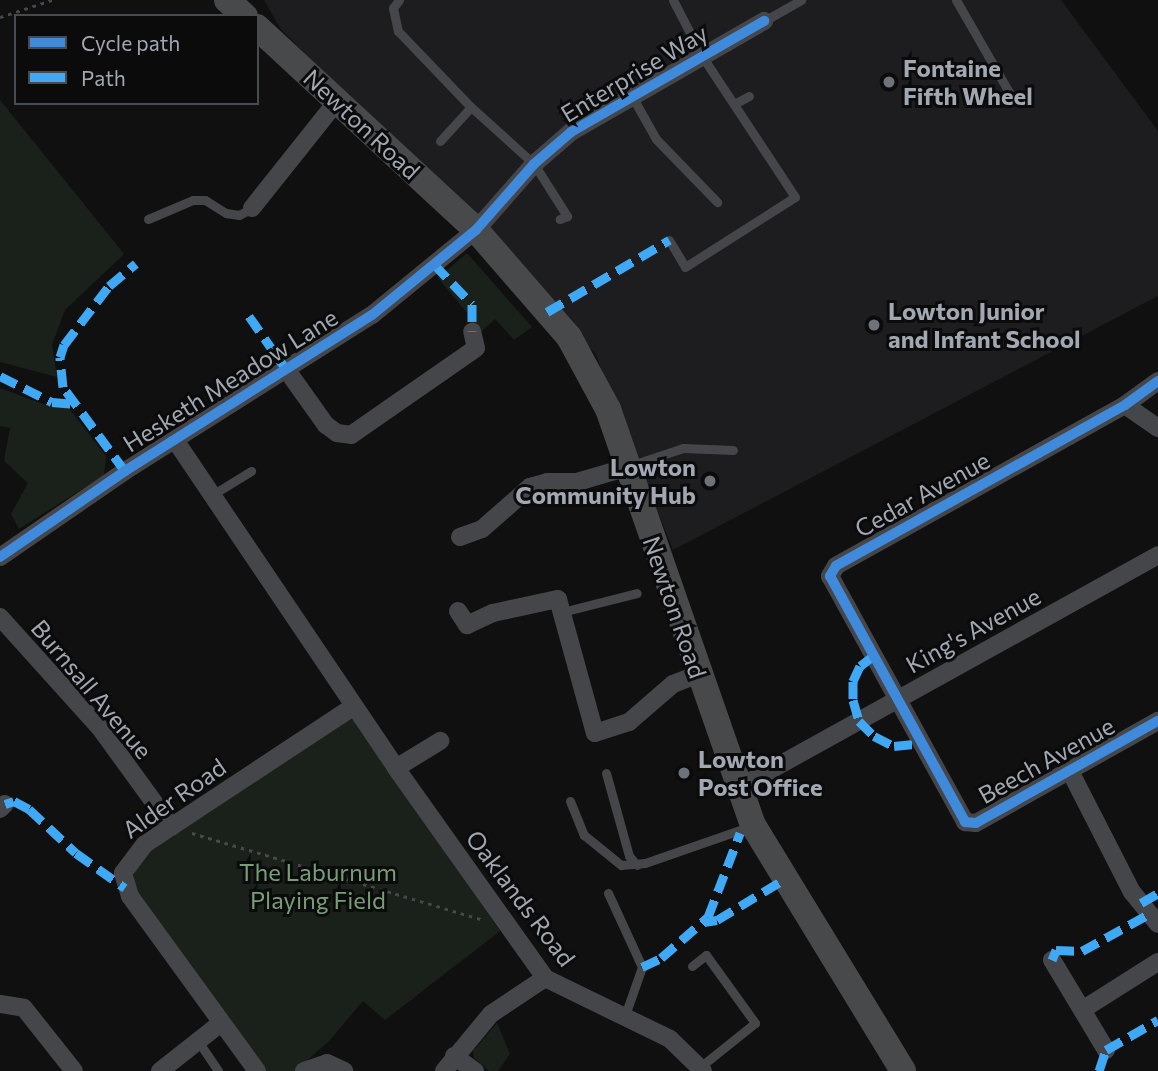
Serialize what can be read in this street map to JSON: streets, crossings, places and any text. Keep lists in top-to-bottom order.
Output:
{
  "streets": {
    "main road": ["Newton Road"],
    "street": [
      "Enterprise Way",
      "Hesketh Meadow Lane",
      "Cedar Avenue",
      "King's Avenue",
      "Burnsall Avenue",
      "Beech Avenue",
      "Alder Road",
      "Oaklands Road"
    ]
  },
  "crossings": [
    ["Enterprise Way", "Newton Road"],
    ["Enterprise Way", "Hesketh Meadow Lane"],
    ["Newton Road", "Hesketh Meadow Lane"],
    ["Newton Road", "King's Avenue"],
    ["Hesketh Meadow Lane", "Oaklands Road"],
    ["Cedar Avenue", "King's Avenue"],
    ["Cedar Avenue", "Beech Avenue"],
    ["King's Avenue", "Beech Avenue"],
    ["Burnsall Avenue", "Alder Road"],
    ["Alder Road", "Oaklands Road"]
  ],
  "parks": ["The Laburnum Playing Field"],
  "places": [
    "Fontaine Fifth Wheel",
    "Lowton Junior and Infant School",
    "Lowton Community Hub",
    "Lowton Post Office"
  ],
  "legend": ["Cycle path", "Path"]
}
